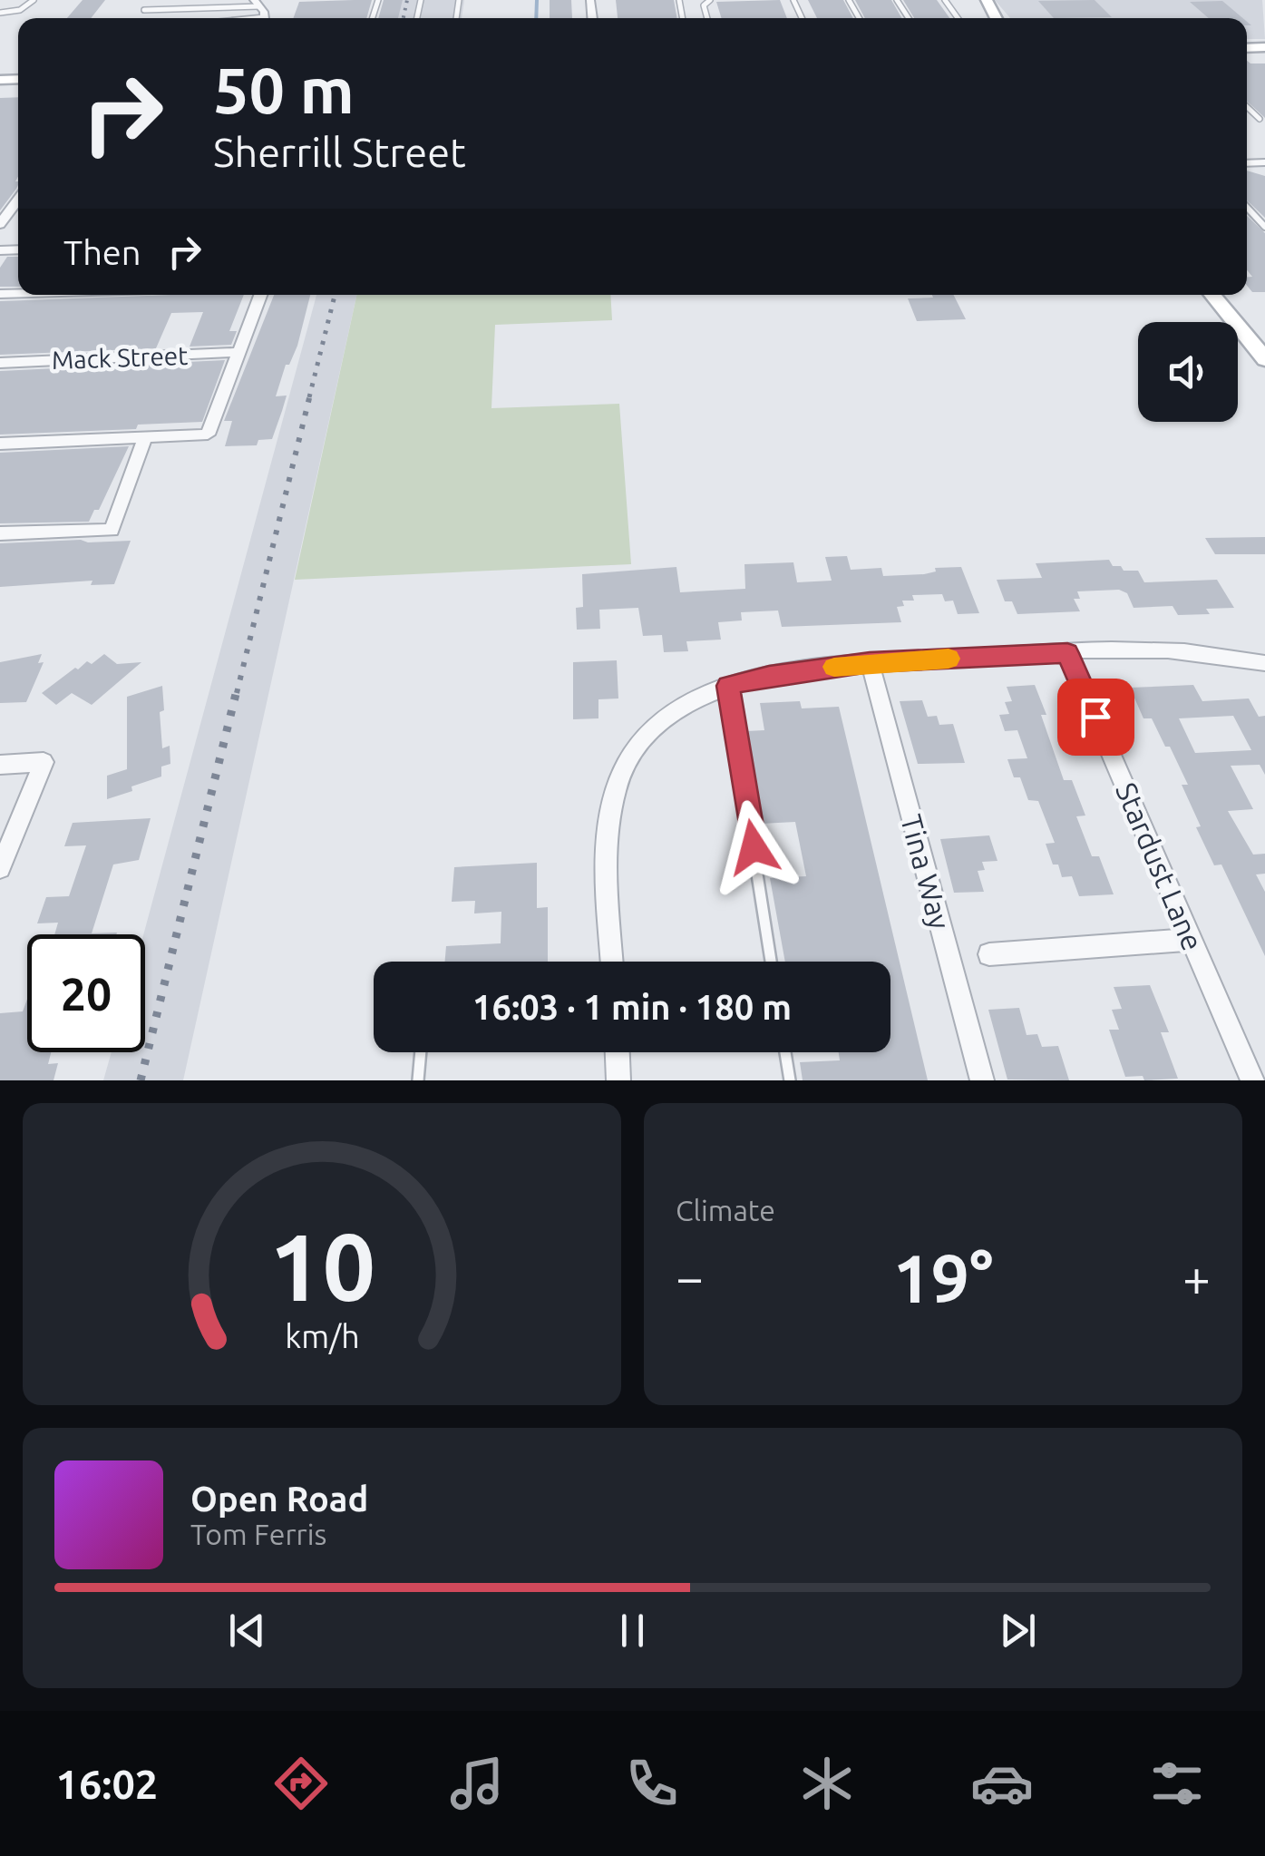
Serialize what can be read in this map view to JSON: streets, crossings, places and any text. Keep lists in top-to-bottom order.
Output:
{
  "streets": {
    "street": ["Mack Street", "Stardust Lane", "Tina Way"]
  },
  "page": {
    "turn": ["50 m", "Sherrill Street"],
    "then": "Then",
    "limit": "20",
    "trip": "16:03 · 1 min · 180 m",
    "tile": "Climate",
    "heat": ["−", "19°", "+"],
    "song": ["Open Road", "Tom Ferris"],
    "tabs": "16:02",
    "gauge": ["10", "km/h"]
  }
}
